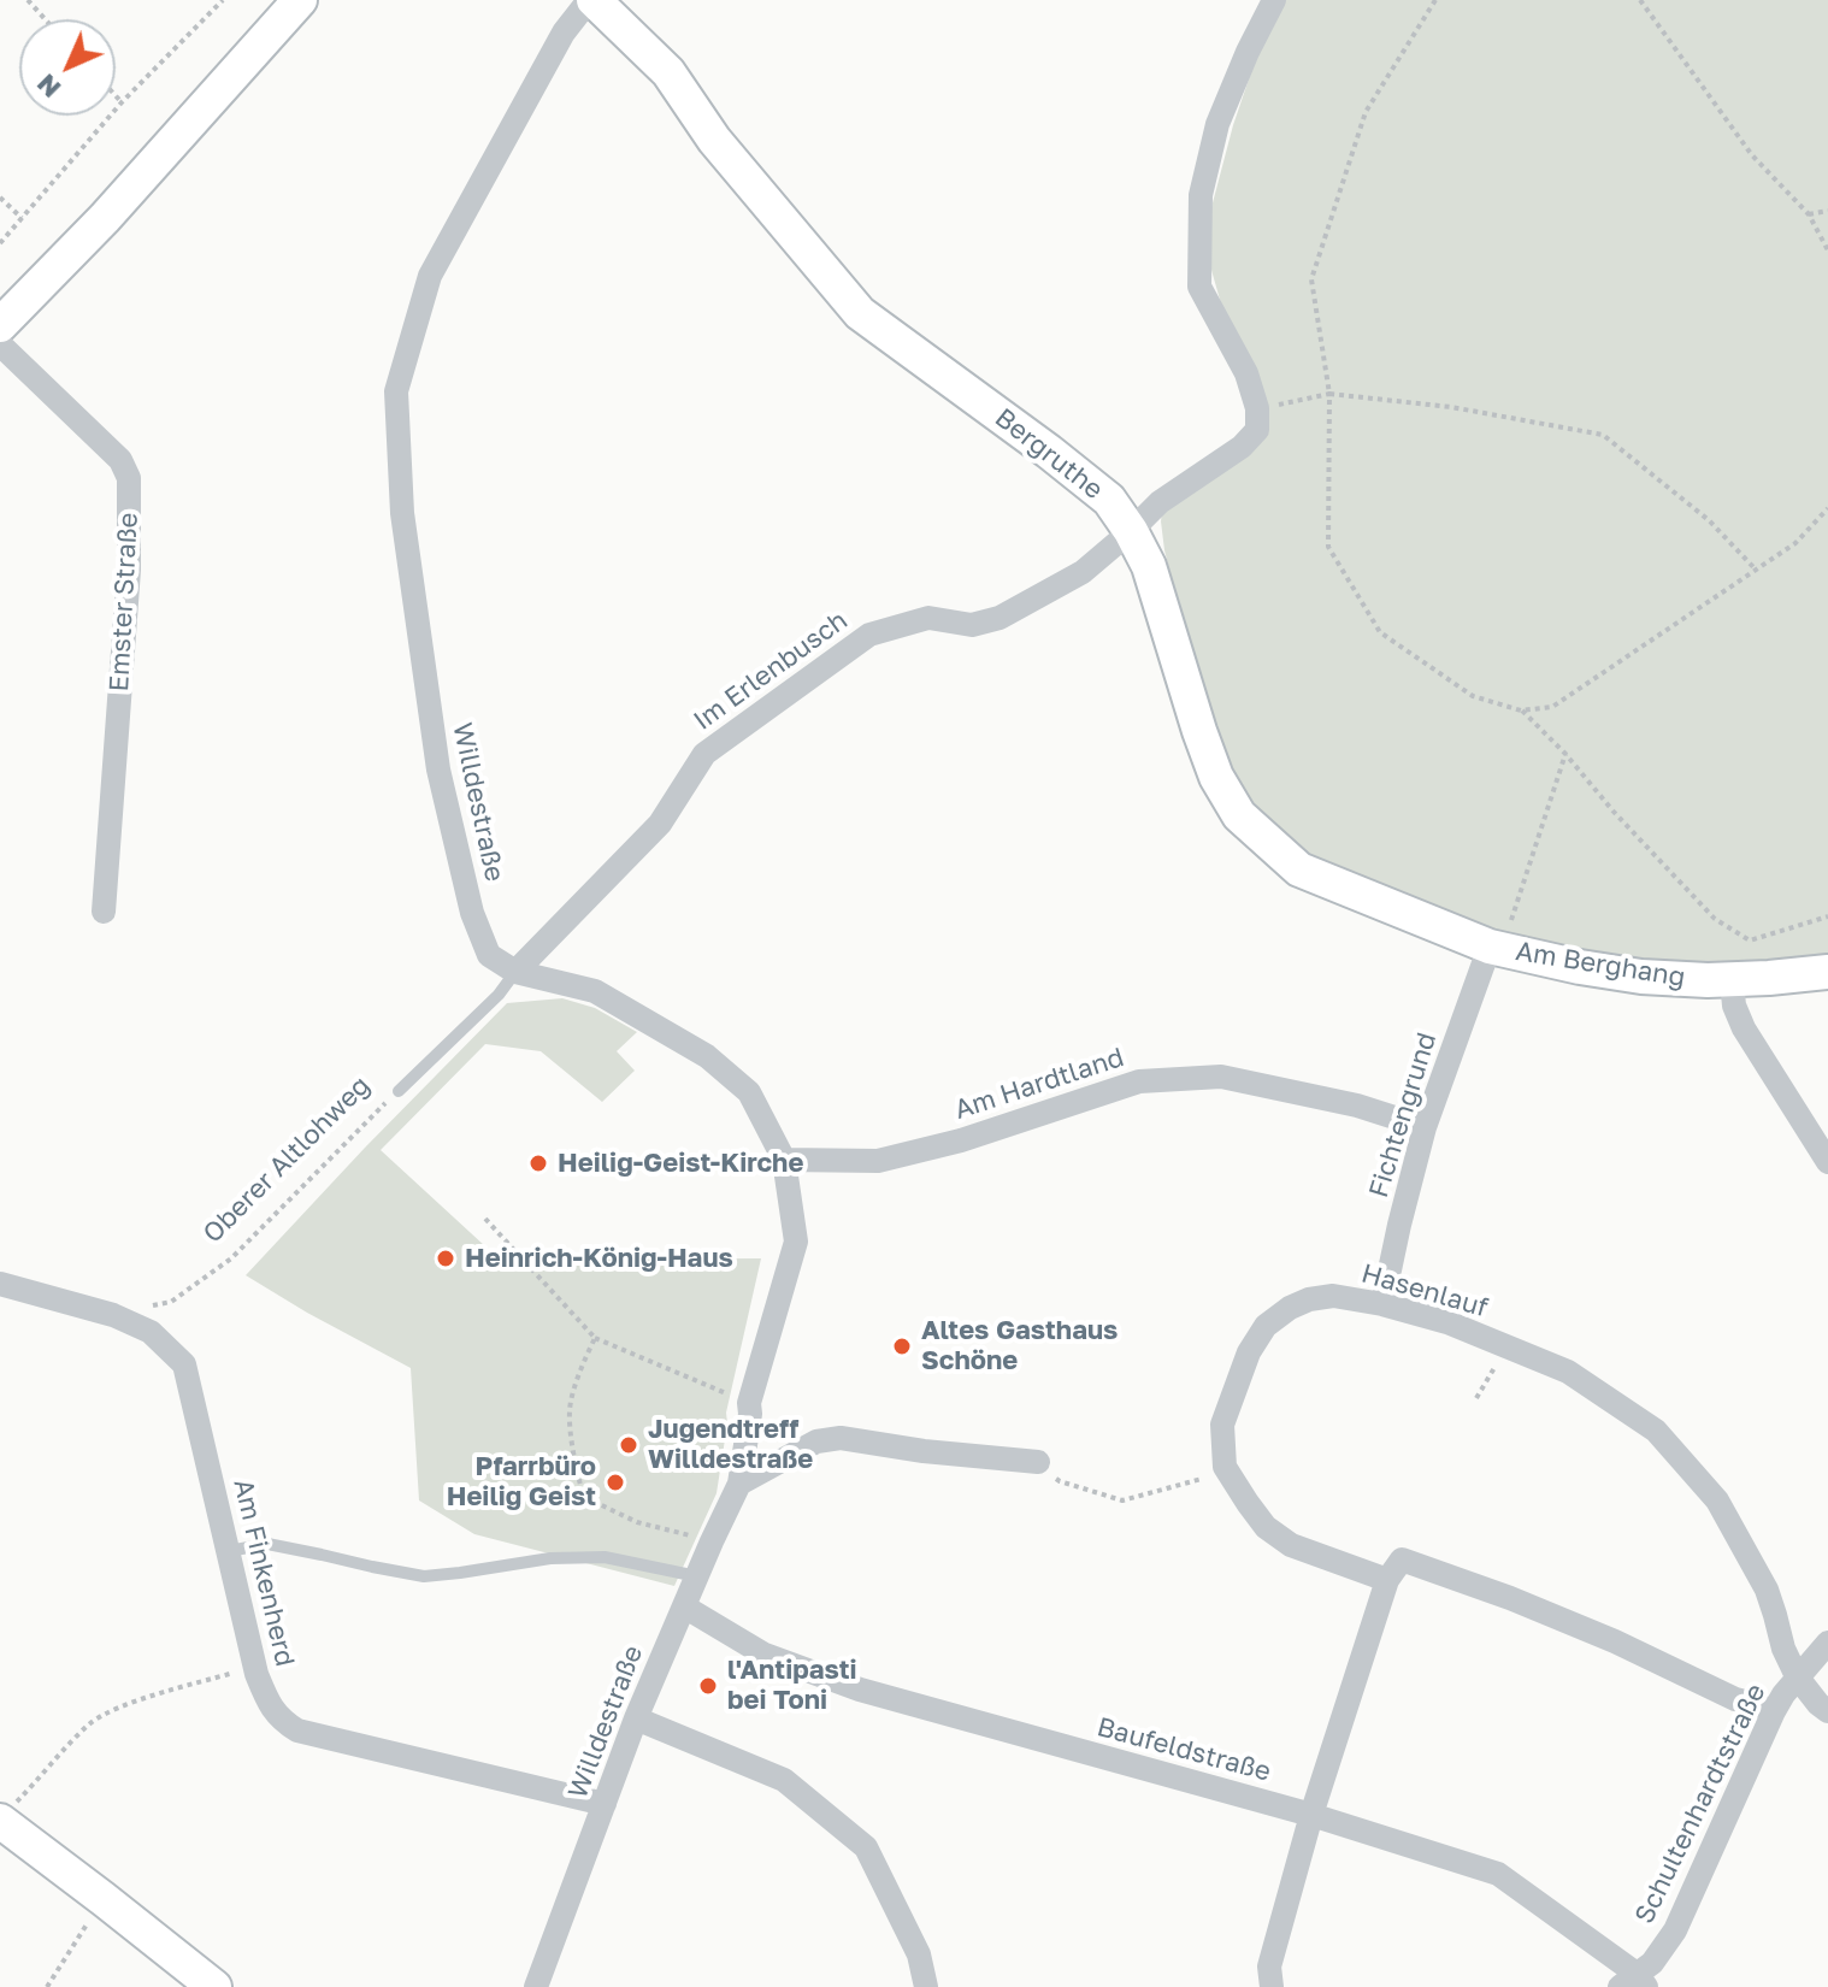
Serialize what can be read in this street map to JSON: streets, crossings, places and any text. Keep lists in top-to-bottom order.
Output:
{
  "streets": {
    "street": [
      "Bergruthe",
      "Emster Straße",
      "Im Erlenbusch",
      "Willdestraße",
      "Am Berghang",
      "Am Hardtland",
      "Fichtengrund",
      "Hasenlauf",
      "Am Finkenherd",
      "Baufeldstraße",
      "Schultenhardtstraße"
    ],
    "path": ["Oberer Altlohweg"]
  },
  "crossings": [
    ["Bergruthe", "Im Erlenbusch"],
    ["Bergruthe", "Willdestraße"],
    ["Bergruthe", "Am Berghang"],
    ["Bergruthe", "Fichtengrund"],
    ["Im Erlenbusch", "Willdestraße"],
    ["Willdestraße", "Am Hardtland"],
    ["Willdestraße", "Am Finkenherd"],
    ["Willdestraße", "Baufeldstraße"],
    ["Am Berghang", "Fichtengrund"],
    ["Am Hardtland", "Fichtengrund"],
    ["Fichtengrund", "Hasenlauf"],
    ["Oberer Altlohweg", "Am Finkenherd"],
    ["Hasenlauf", "Schultenhardtstraße"],
    ["Baufeldstraße", "Schultenhardtstraße"]
  ],
  "places": [
    "Heilig-Geist-Kirche",
    "Heinrich-König-Haus",
    "Altes Gasthaus Schöne",
    "Jugendtreff Willdestraße",
    "Pfarrbüro Heilig Geist",
    "l'Antipasti bei Toni"
  ],
  "north": "bottom left"
}
